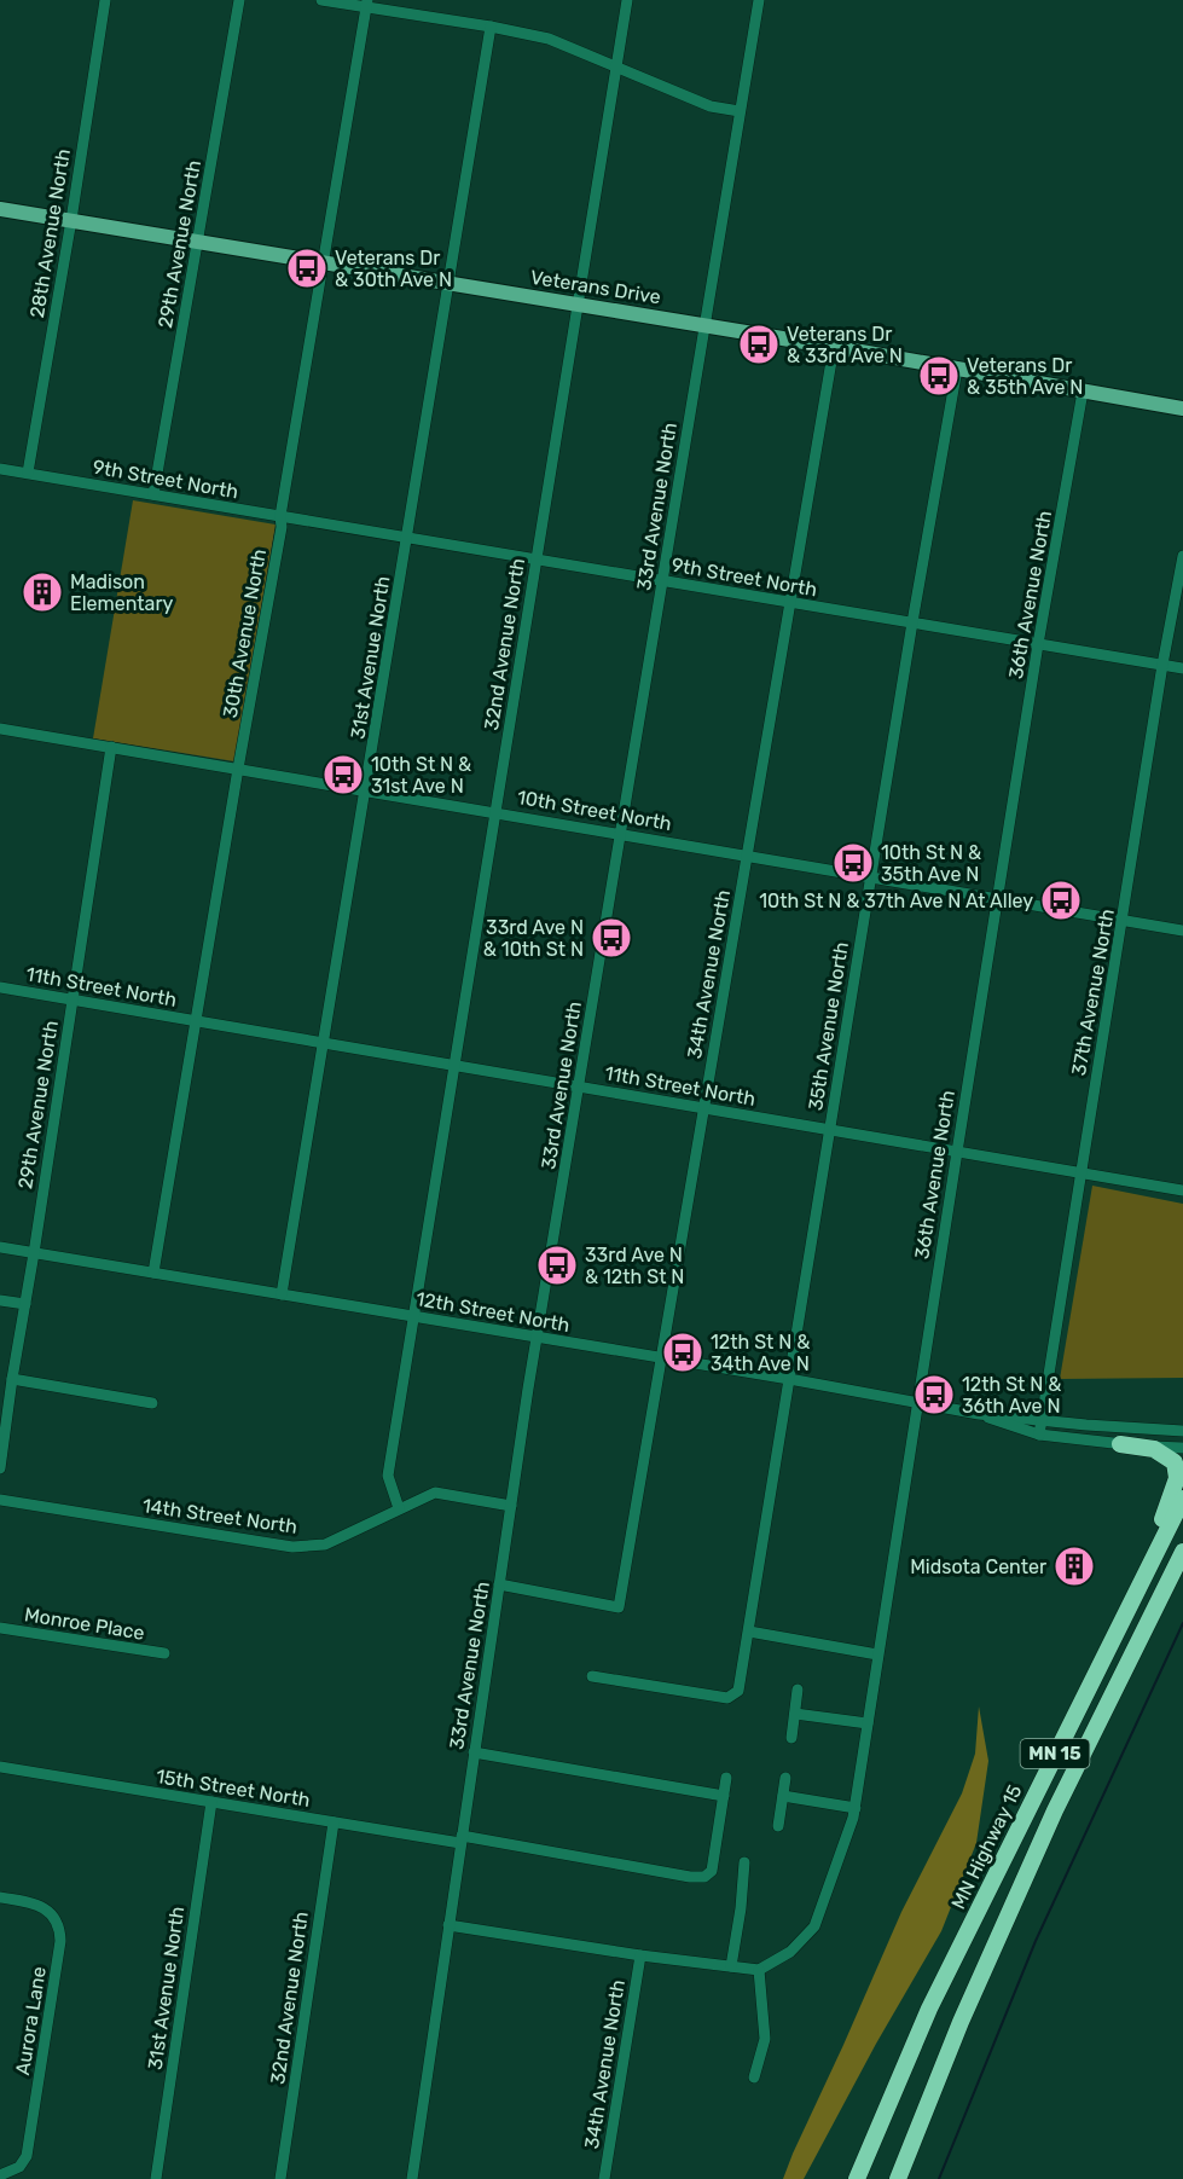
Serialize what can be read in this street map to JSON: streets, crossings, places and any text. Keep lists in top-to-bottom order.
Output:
{
  "streets": {
    "highway": ["MN 15", "MN Highway 15"],
    "main road": ["Veterans Drive"],
    "street": [
      "28th Avenue North",
      "29th Avenue North",
      "9th Street North",
      "33rd Avenue North",
      "36th Avenue North",
      "30th Avenue North",
      "32nd Avenue North",
      "31st Avenue North",
      "10th Street North",
      "34th Avenue North",
      "11th Street North",
      "37th Avenue North",
      "35th Avenue North",
      "12th Street North",
      "14th Street North",
      "Monroe Place",
      "15th Street North",
      "Aurora Lane"
    ]
  },
  "crossings": [
    ["28th Avenue North", "Veterans Drive"],
    ["28th Avenue North", "9th Street North"],
    ["29th Avenue North", "Veterans Drive"],
    ["29th Avenue North", "9th Street North"],
    ["29th Avenue North", "10th Street North"],
    ["29th Avenue North", "11th Street North"],
    ["29th Avenue North", "12th Street North"],
    ["Veterans Drive", "33rd Avenue North"],
    ["Veterans Drive", "36th Avenue North"],
    ["Veterans Drive", "30th Avenue North"],
    ["Veterans Drive", "32nd Avenue North"],
    ["Veterans Drive", "31st Avenue North"],
    ["Veterans Drive", "34th Avenue North"],
    ["Veterans Drive", "35th Avenue North"],
    ["9th Street North", "33rd Avenue North"],
    ["9th Street North", "36th Avenue North"],
    ["9th Street North", "30th Avenue North"],
    ["9th Street North", "32nd Avenue North"],
    ["9th Street North", "31st Avenue North"],
    ["9th Street North", "34th Avenue North"],
    ["9th Street North", "37th Avenue North"],
    ["9th Street North", "35th Avenue North"],
    ["33rd Avenue North", "10th Street North"],
    ["33rd Avenue North", "34th Avenue North"],
    ["33rd Avenue North", "11th Street North"],
    ["33rd Avenue North", "12th Street North"],
    ["33rd Avenue North", "14th Street North"],
    ["33rd Avenue North", "15th Street North"],
    ["36th Avenue North", "10th Street North"],
    ["36th Avenue North", "11th Street North"],
    ["36th Avenue North", "12th Street North"],
    ["30th Avenue North", "10th Street North"],
    ["30th Avenue North", "11th Street North"],
    ["30th Avenue North", "12th Street North"],
    ["32nd Avenue North", "10th Street North"],
    ["32nd Avenue North", "11th Street North"],
    ["32nd Avenue North", "12th Street North"],
    ["32nd Avenue North", "14th Street North"],
    ["32nd Avenue North", "15th Street North"],
    ["31st Avenue North", "10th Street North"],
    ["31st Avenue North", "11th Street North"],
    ["31st Avenue North", "12th Street North"],
    ["31st Avenue North", "15th Street North"],
    ["10th Street North", "34th Avenue North"],
    ["10th Street North", "37th Avenue North"],
    ["10th Street North", "35th Avenue North"],
    ["34th Avenue North", "11th Street North"],
    ["34th Avenue North", "12th Street North"],
    ["11th Street North", "37th Avenue North"],
    ["11th Street North", "35th Avenue North"],
    ["37th Avenue North", "12th Street North"],
    ["35th Avenue North", "12th Street North"]
  ],
  "places": {
    "bus stop": [
      "Veterans Dr & 30th Ave N",
      "Veterans Dr & 33rd Ave N",
      "Veterans Dr & 35th Ave N",
      "10th St N & 31st Ave N",
      "10th St N & 35th Ave N",
      "10th St N & 37th Ave N At Alley",
      "33rd Ave N & 10th St N",
      "33rd Ave N & 12th St N",
      "12th St N & 34th Ave N",
      "12th St N & 36th Ave N"
    ],
    "building": ["Madison Elementary", "Midsota Center"]
  }
}
